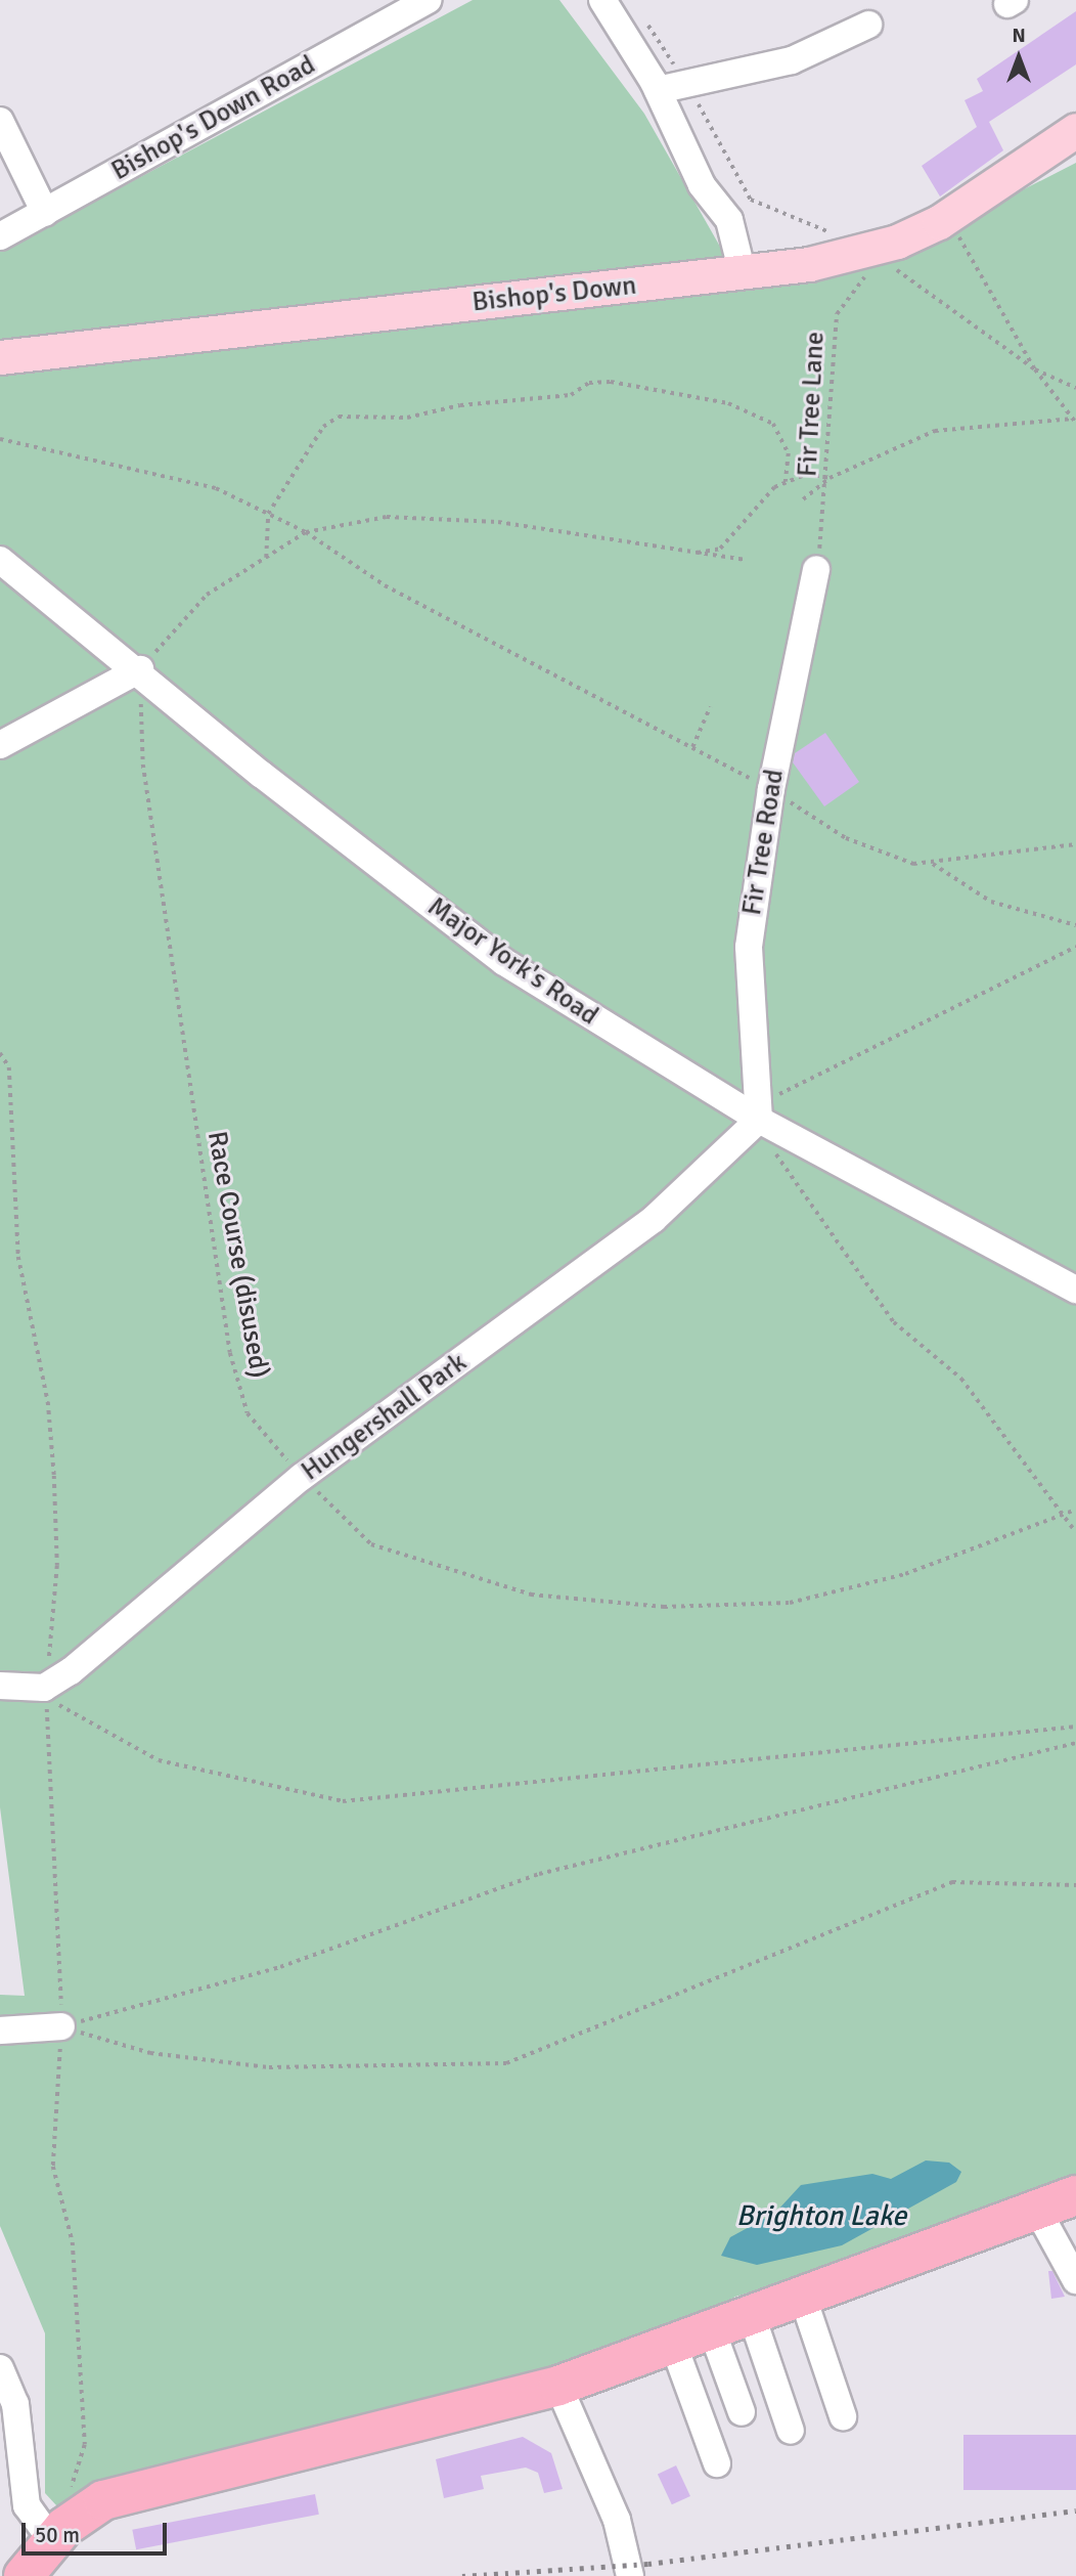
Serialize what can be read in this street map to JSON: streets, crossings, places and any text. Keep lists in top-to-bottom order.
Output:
{
  "streets": {
    "main road": ["Bishop's Down"],
    "street": [
      "Bishop's Down Road",
      "Fir Tree Road",
      "Major York's Road",
      "Hungershall Park"
    ],
    "path": ["Fir Tree Lane", "Race Course (disused)"]
  },
  "crossings": [
    ["Fir Tree Lane", "Fir Tree Road"],
    ["Fir Tree Road", "Major York's Road"],
    ["Fir Tree Road", "Hungershall Park"],
    ["Major York's Road", "Race Course (disused)"],
    ["Major York's Road", "Hungershall Park"],
    ["Race Course (disused)", "Hungershall Park"]
  ],
  "water": ["Brighton Lake"],
  "scale_bar": "50 m",
  "north": "top"
}
